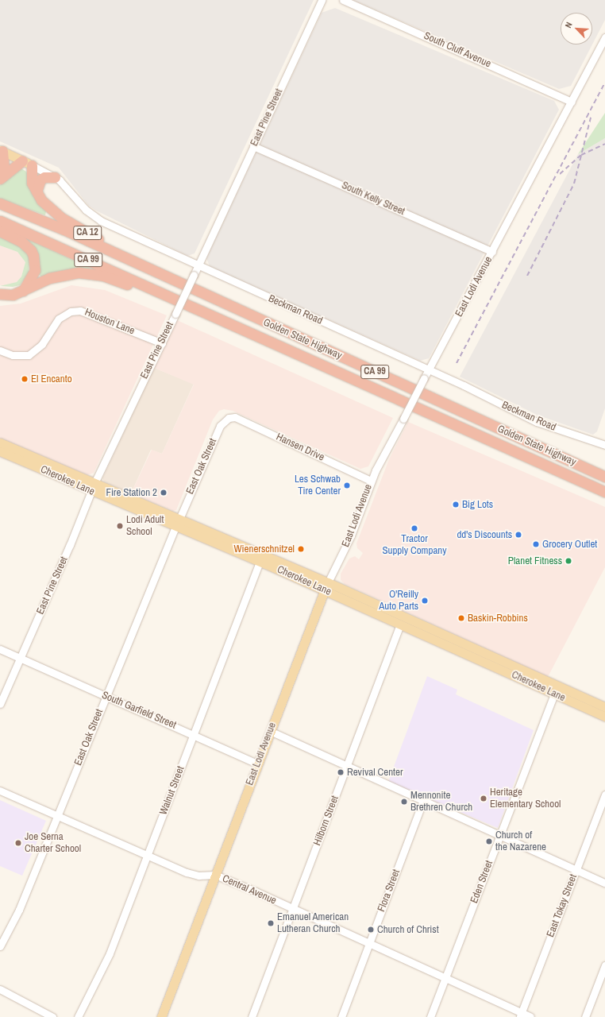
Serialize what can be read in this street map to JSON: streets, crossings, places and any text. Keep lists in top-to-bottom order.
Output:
{
  "streets": {
    "highway": ["CA 12", "CA 99", "Golden State Highway"],
    "main road": ["East Lodi Avenue", "Beckman Road", "Cherokee Lane"],
    "street": [
      "South Cluff Avenue",
      "East Pine Street",
      "South Kelly Street",
      "Houston Lane",
      "Hansen Drive",
      "East Oak Street",
      "South Garfield Street",
      "Walnut Street",
      "Hilborn Street",
      "Eden Street",
      "Central Avenue",
      "Flora Street",
      "East Tokay Street"
    ]
  },
  "crossings": [
    ["South Cluff Avenue", "East Lodi Avenue"],
    ["East Pine Street", "South Kelly Street"],
    ["East Pine Street", "Beckman Road"],
    ["East Pine Street", "Houston Lane"],
    ["East Pine Street", "Cherokee Lane"],
    ["East Pine Street", "South Garfield Street"],
    ["South Kelly Street", "East Lodi Avenue"],
    ["CA 12", "Beckman Road"],
    ["CA 12", "Golden State Highway"],
    ["East Lodi Avenue", "Beckman Road"],
    ["East Lodi Avenue", "Hansen Drive"],
    ["East Lodi Avenue", "Cherokee Lane"],
    ["East Lodi Avenue", "South Garfield Street"],
    ["East Lodi Avenue", "Central Avenue"],
    ["Hansen Drive", "East Oak Street"],
    ["East Oak Street", "Cherokee Lane"],
    ["East Oak Street", "South Garfield Street"],
    ["East Oak Street", "Central Avenue"],
    ["Cherokee Lane", "Walnut Street"],
    ["Cherokee Lane", "Hilborn Street"],
    ["Cherokee Lane", "Eden Street"],
    ["South Garfield Street", "Walnut Street"],
    ["Walnut Street", "Central Avenue"],
    ["Hilborn Street", "Central Avenue"],
    ["Eden Street", "Central Avenue"],
    ["Central Avenue", "Flora Street"],
    ["Central Avenue", "East Tokay Street"]
  ],
  "places": [
    "El Encanto",
    "Les Schwab Tire Center",
    "Fire Station 2",
    "Big Lots",
    "Lodi Adult School",
    "Tractor Supply Company",
    "dd's Discounts",
    "Grocery Outlet",
    "Wienerschnitzel",
    "Planet Fitness",
    "O'Reilly Auto Parts",
    "Baskin-Robbins",
    "Revival Center",
    "Heritage Elementary School",
    "Mennonite Brethren Church",
    "Church of the Nazarene",
    "Joe Serna Charter School",
    "Emanuel American Lutheran Church",
    "Church of Christ"
  ],
  "north": "top left"
}
